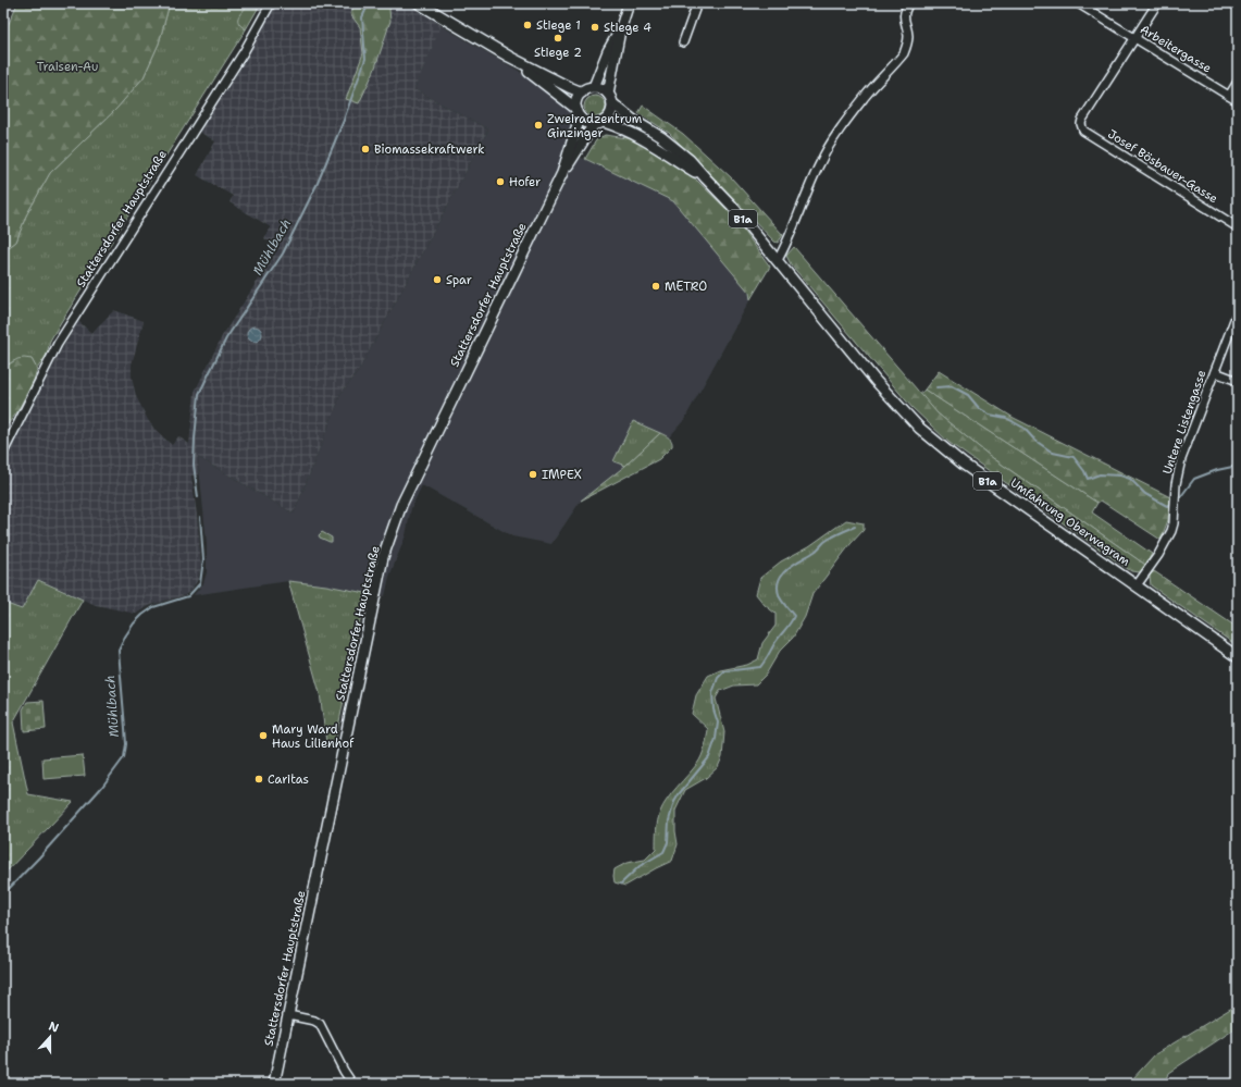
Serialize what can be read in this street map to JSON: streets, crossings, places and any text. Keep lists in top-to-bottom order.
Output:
{
  "streets": {
    "main road": ["Stattersdorfer Hauptstraße", "B1a", "Umfahrung Oberwagram"],
    "street": ["Arbeitergasse", "Josef Bösbauer-Gasse", "Untere Listengasse"]
  },
  "crossings": [
    ["Arbeitergasse", "Josef Bösbauer-Gasse"],
    ["Stattersdorfer Hauptstraße", "B1a"],
    ["B1a", "Umfahrung Oberwagram"],
    ["Untere Listengasse", "Umfahrung Oberwagram"]
  ],
  "water": ["Mühlbach"],
  "parks": ["Traisen-Au"],
  "places": [
    "Stiege 1",
    "Stiege 4",
    "Stiege 2",
    "Zweiradzentrum Ginzinger",
    "Biomassekraftwerk",
    "Hofer",
    "Spar",
    "METRO",
    "IMPEX",
    "Mary Ward Haus Lilienhof",
    "Caritas"
  ],
  "north": "top"
}
